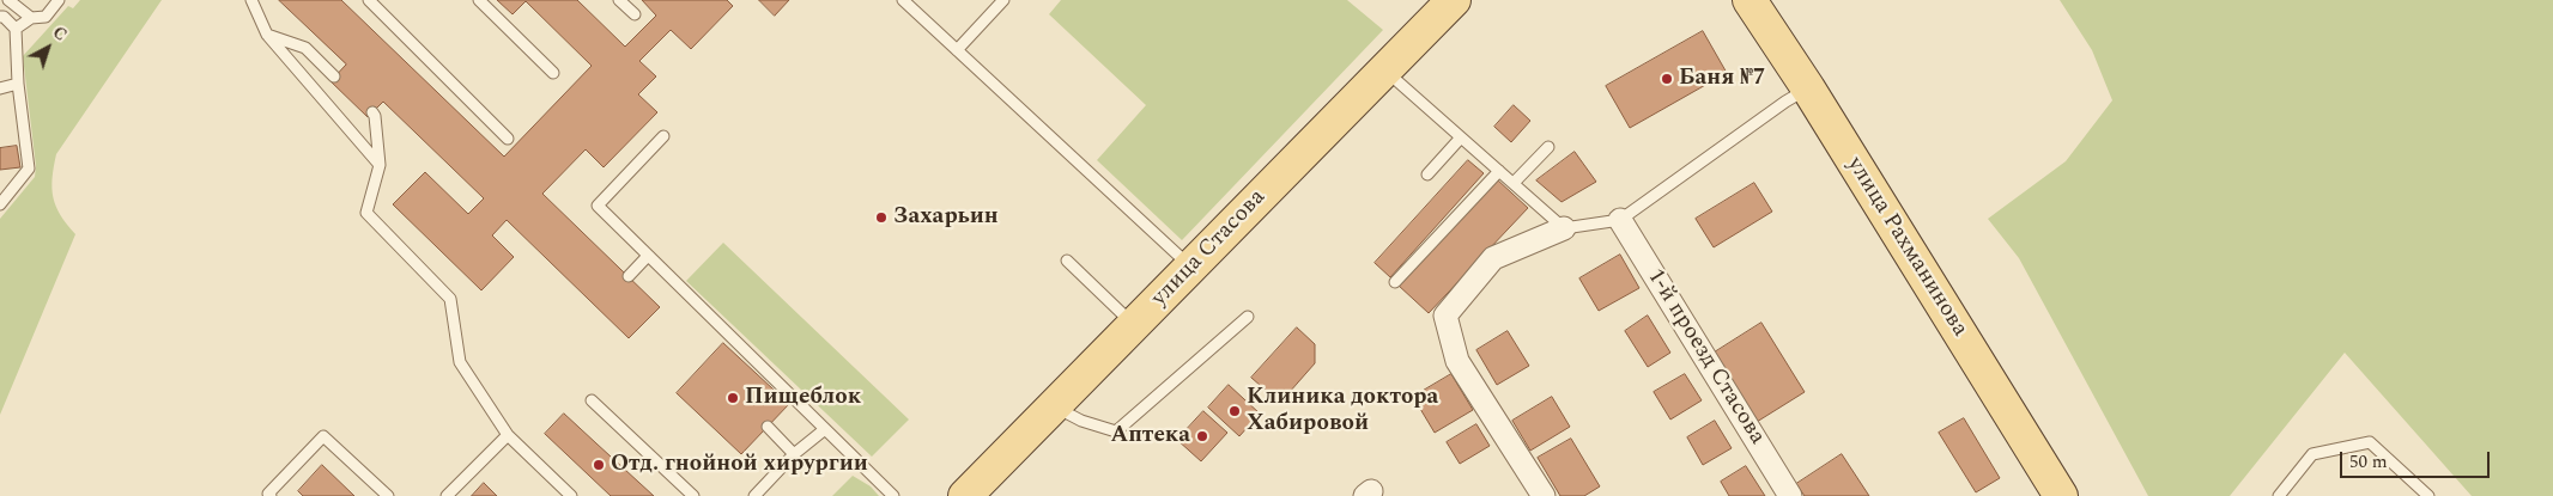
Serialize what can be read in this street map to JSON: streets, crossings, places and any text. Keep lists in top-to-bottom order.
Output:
{
  "streets": {
    "main road": ["улица Рахманинова", "улица Стасова"],
    "street": ["1-й проезд Стасова"]
  },
  "places": [
    "Баня №7",
    "Захарьин",
    "Пищеблок",
    "Клиника доктора Хабировой",
    "Аптека",
    "Отд. гнойной хирургии"
  ],
  "scale_bar": "50 m",
  "north": "top right"
}
